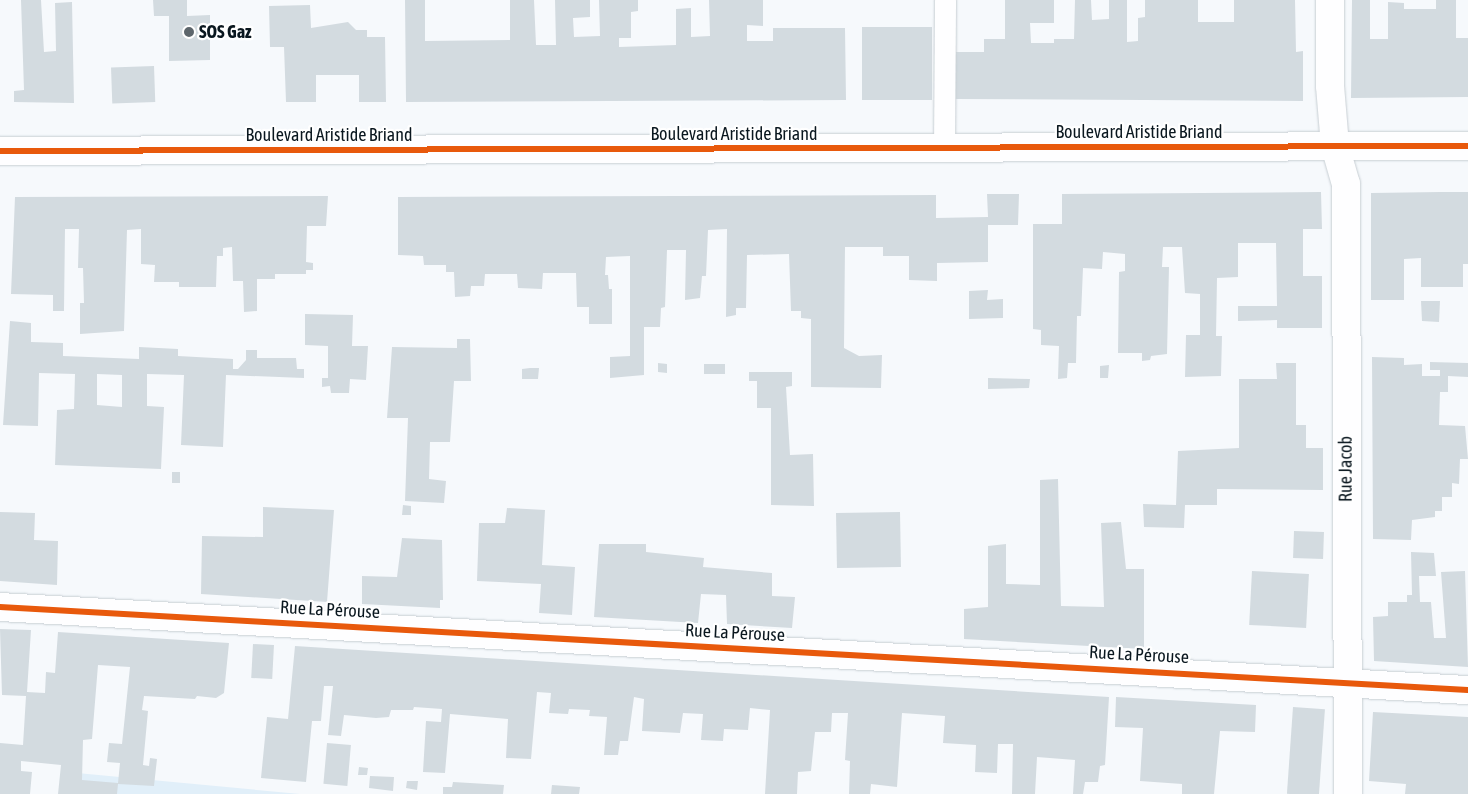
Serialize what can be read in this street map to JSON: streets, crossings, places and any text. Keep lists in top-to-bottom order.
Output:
{
  "streets": {
    "street": ["Boulevard Aristide Briand", "Rue Jacob", "Rue La Pérouse"]
  },
  "crossings": [
    ["Boulevard Aristide Briand", "Rue Jacob"],
    ["Rue Jacob", "Rue La Pérouse"]
  ],
  "places": ["SOS Gaz"]
}
